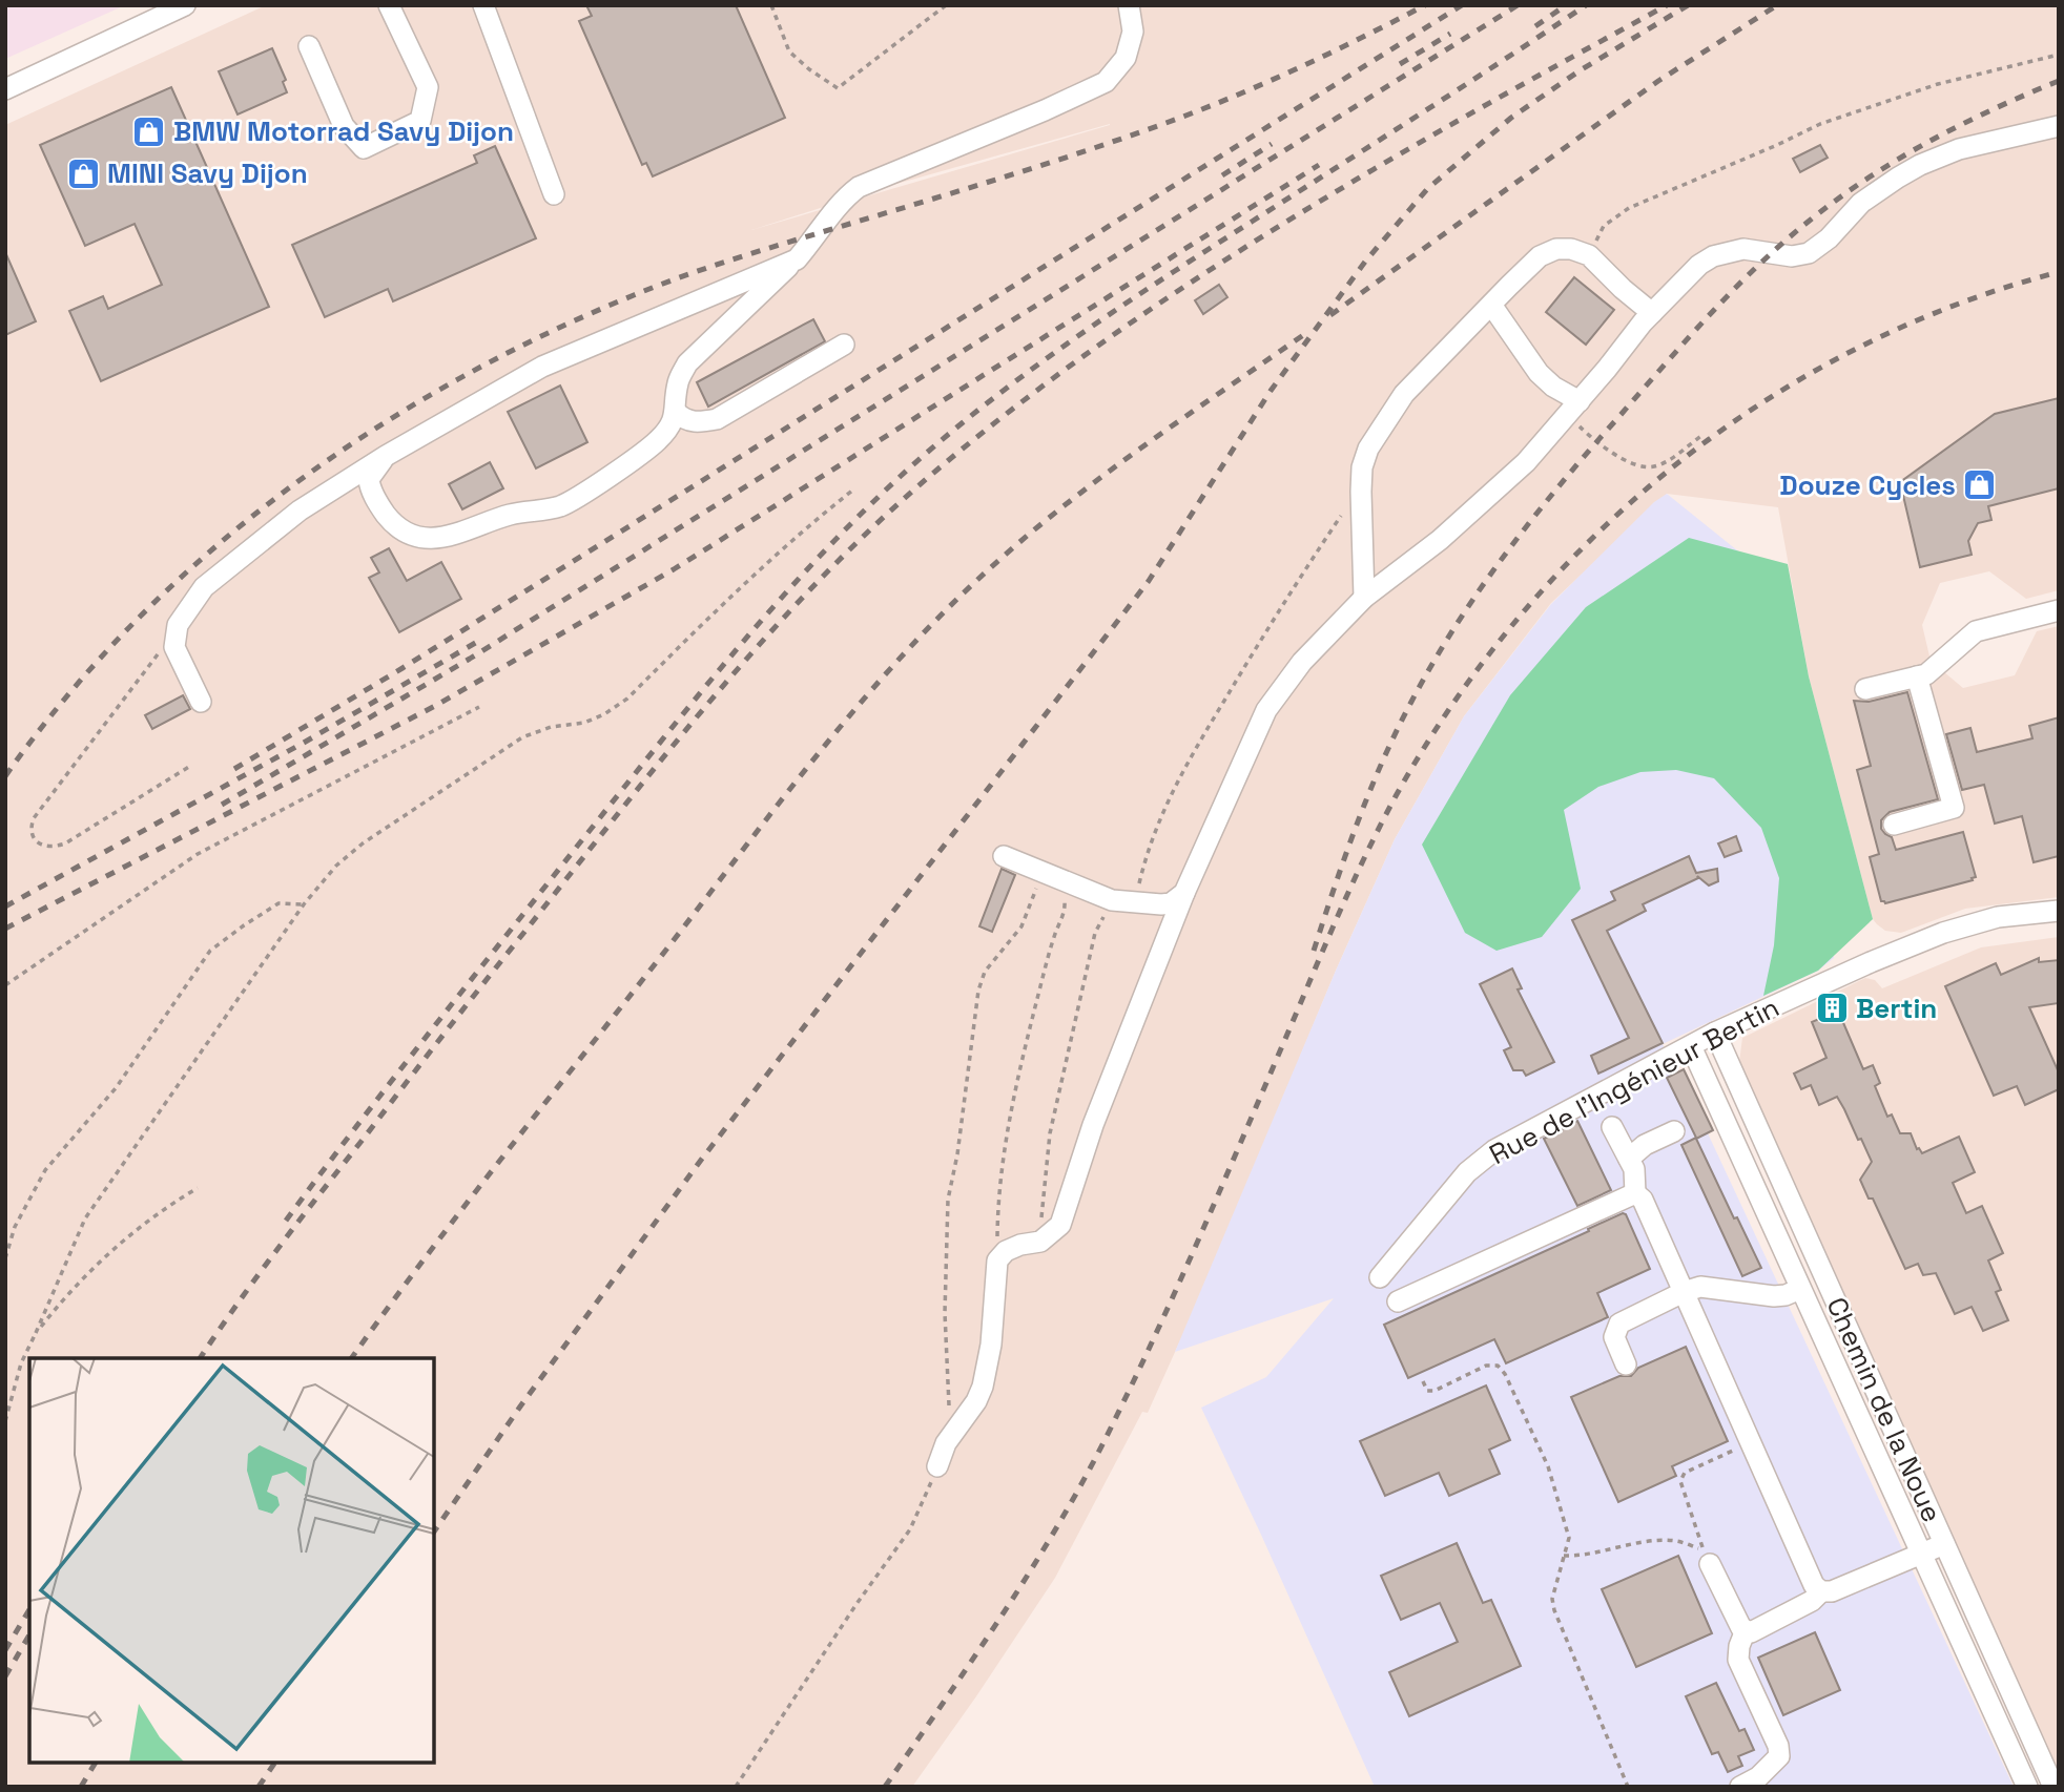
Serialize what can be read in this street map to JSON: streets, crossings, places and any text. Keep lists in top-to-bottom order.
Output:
{
  "streets": {
    "street": ["Rue de l'Ingénieur Bertin", "Chemin de la Noue"]
  },
  "crossings": [
    ["Rue de l'Ingénieur Bertin", "Chemin de la Noue"]
  ],
  "places": {
    "shop": ["BMW Motorrad Savy Dijon", "MINI Savy Dijon", "Douze Cycles"],
    "building": ["Bertin"]
  }
}
